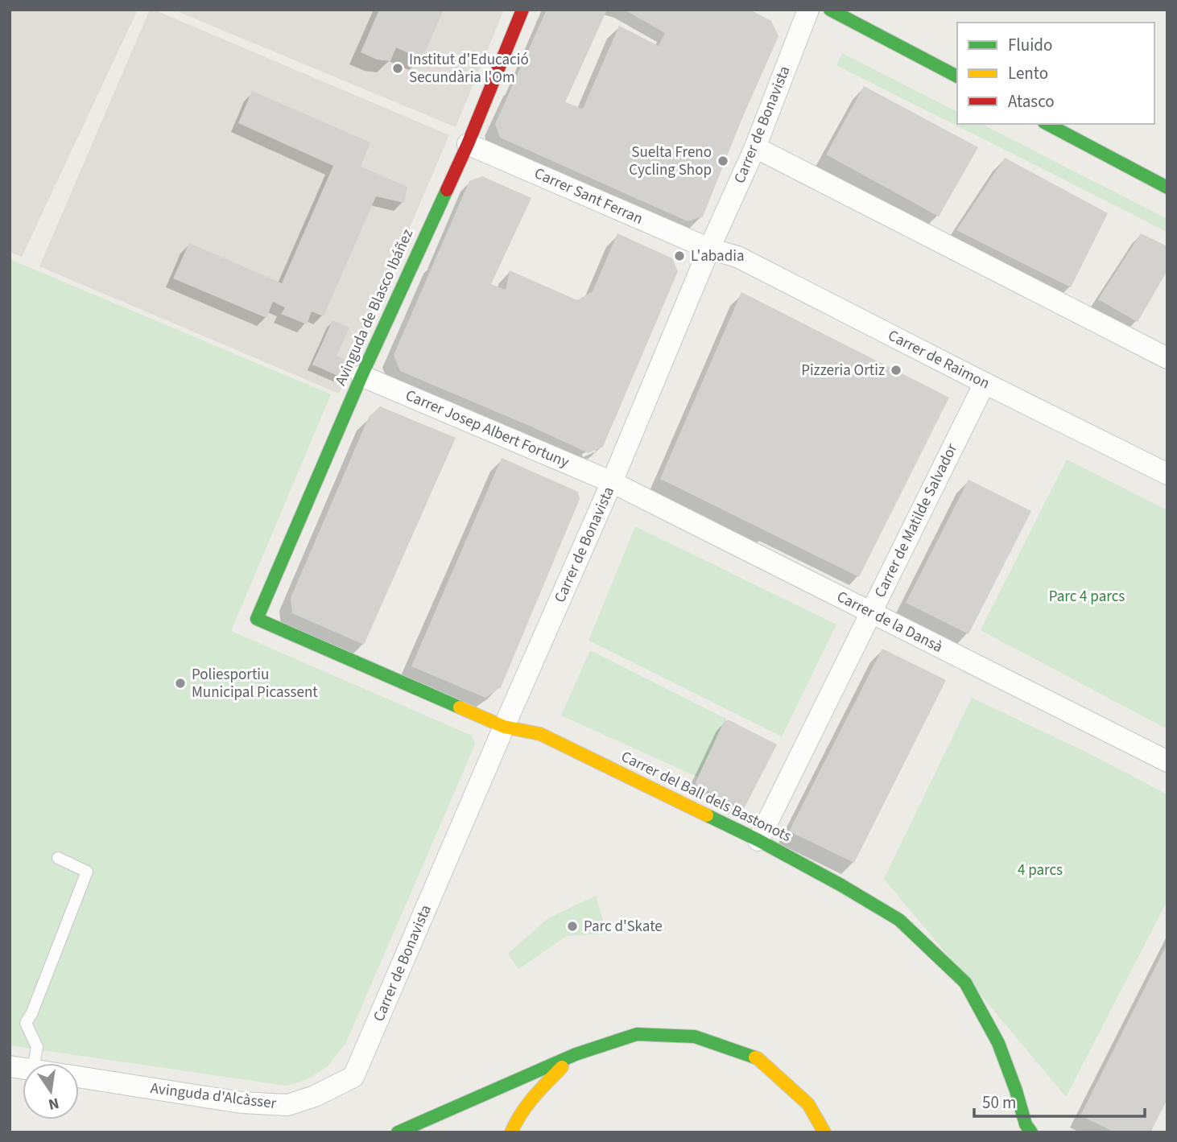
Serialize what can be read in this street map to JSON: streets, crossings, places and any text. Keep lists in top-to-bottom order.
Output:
{
  "streets": {
    "main road": ["Avinguda de Blasco Ibáñez", "Carrer del Ball dels Bastonots"],
    "street": [
      "Carrer de Bonavista",
      "Carrer Sant Ferran",
      "Carrer de Raimon",
      "Carrer Josep Albert Fortuny",
      "Carrer de Matilde Salvador",
      "Carrer de la Dansà",
      "Avinguda d'Alcàsser"
    ]
  },
  "crossings": [
    ["Carrer de Bonavista", "Carrer Sant Ferran"],
    ["Carrer de Bonavista", "Carrer de Raimon"],
    ["Carrer de Bonavista", "Carrer Josep Albert Fortuny"],
    ["Carrer de Bonavista", "Carrer de la Dansà"],
    ["Carrer de Bonavista", "Carrer del Ball dels Bastonots"],
    ["Carrer de Bonavista", "Avinguda d'Alcàsser"],
    ["Carrer Sant Ferran", "Avinguda de Blasco Ibáñez"],
    ["Carrer Sant Ferran", "Carrer de Raimon"],
    ["Avinguda de Blasco Ibáñez", "Carrer Josep Albert Fortuny"],
    ["Avinguda de Blasco Ibáñez", "Carrer del Ball dels Bastonots"],
    ["Carrer de Raimon", "Carrer de Matilde Salvador"],
    ["Carrer Josep Albert Fortuny", "Carrer de la Dansà"],
    ["Carrer de Matilde Salvador", "Carrer de la Dansà"],
    ["Carrer de Matilde Salvador", "Carrer del Ball dels Bastonots"]
  ],
  "parks": ["Parc 4 parcs", "4 parcs"],
  "places": [
    "Institut d'Educació Secundària l'Om",
    "Suelta Freno Cycling Shop",
    "L'abadia",
    "Pizzeria Ortiz",
    "Poliesportiu Municipal Picassent",
    "Parc d'Skate"
  ],
  "legend": ["Fluido", "Lento", "Atasco"],
  "scale_bar": "50 m",
  "north": "bottom"
}
